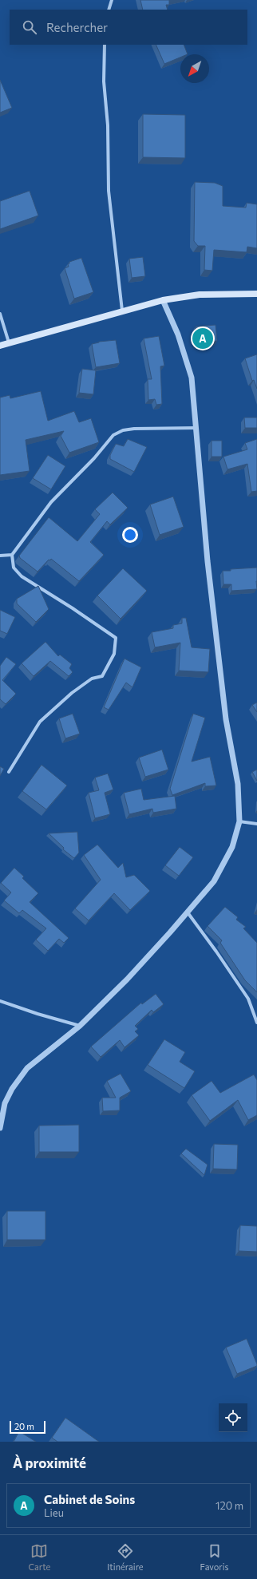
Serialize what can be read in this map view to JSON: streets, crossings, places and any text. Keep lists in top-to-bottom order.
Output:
{
  "scale_bar": "20 m",
  "north": "bottom left",
  "page": {
    "search": "Rechercher",
    "pins": "A",
    "scale": "20 m",
    "heading": "À proximité",
    "list": [
      {
        "mark": "A",
        "name": "Cabinet de Soins",
        "note": "Lieu",
        "value": "120 m"
      }
    ],
    "nav": ["Carte", "Itinéraire", "Favoris"]
  }
}
